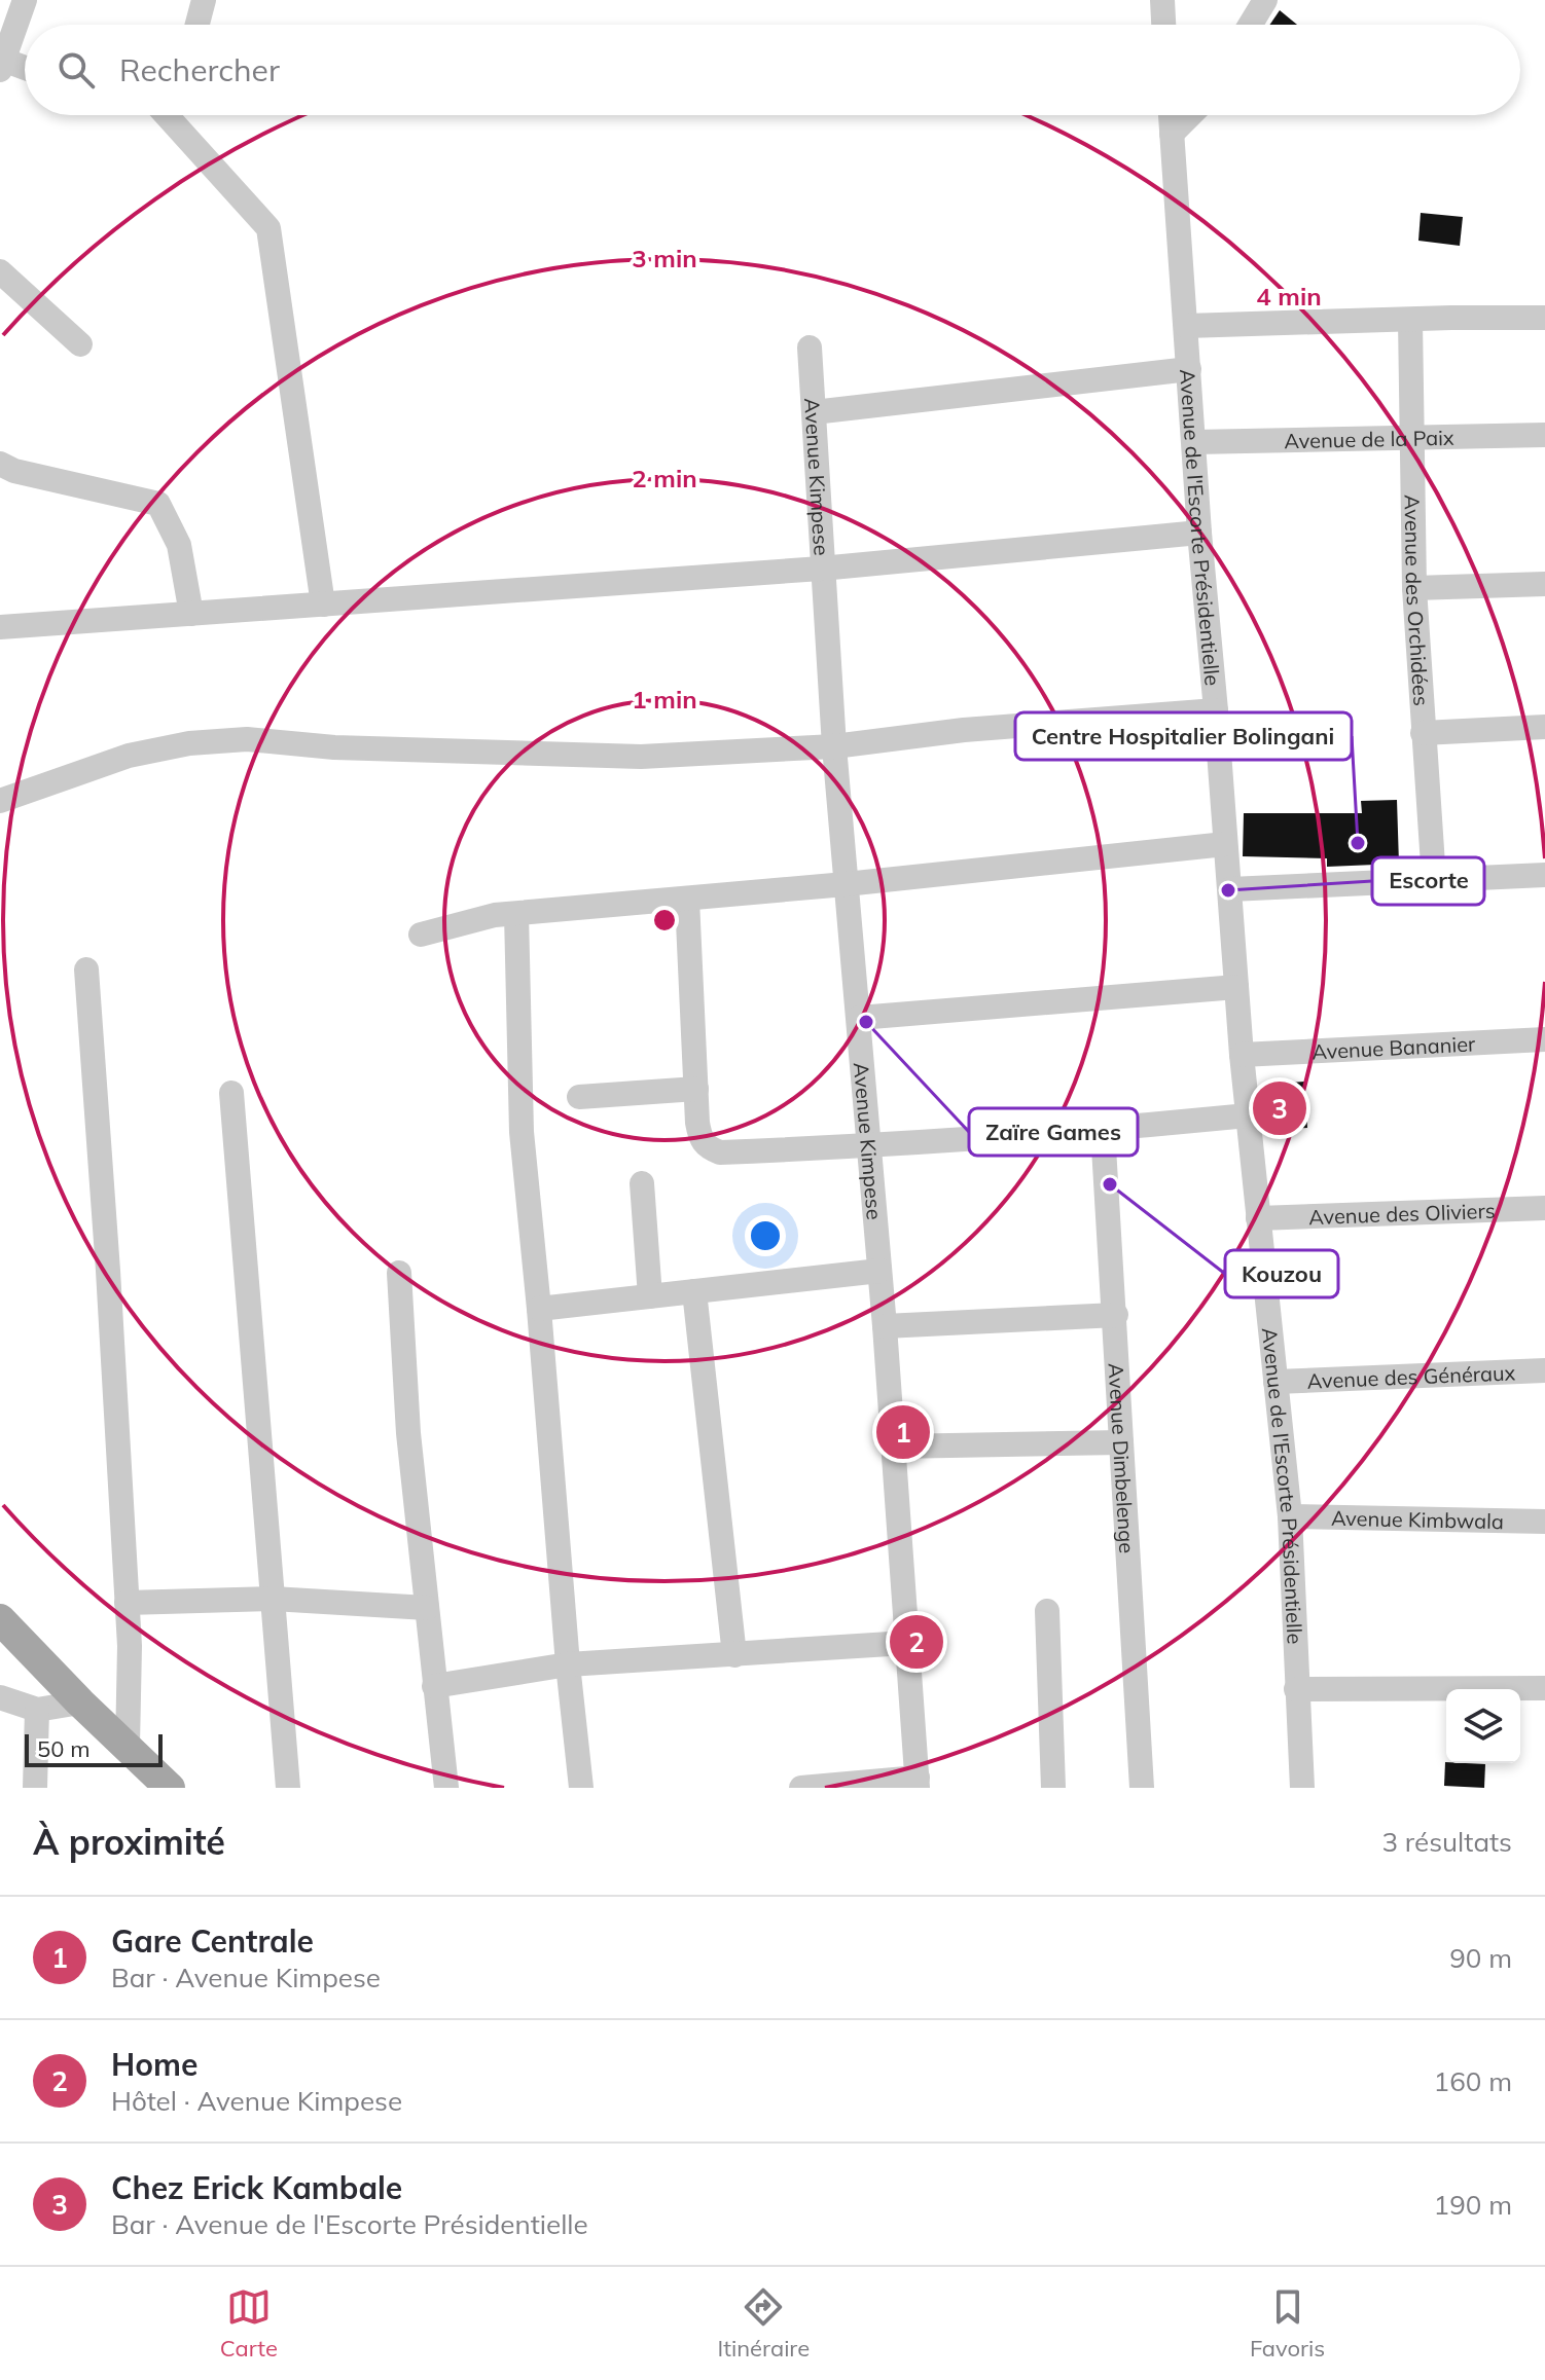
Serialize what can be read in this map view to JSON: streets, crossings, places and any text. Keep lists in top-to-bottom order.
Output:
{
  "streets": {
    "street": [
      "Avenue de la Paix",
      "Avenue Kimpese",
      "Avenue de l'Escorte Présidentielle",
      "Avenue des Orchidées",
      "Avenue Bananier",
      "Avenue des Oliviers",
      "Avenue des Généraux",
      "Avenue Dimbelenge",
      "Avenue Kimbwala"
    ]
  },
  "crossings": [
    ["Avenue de la Paix", "Avenue de l'Escorte Présidentielle"],
    ["Avenue de la Paix", "Avenue des Orchidées"],
    ["Avenue de l'Escorte Présidentielle", "Avenue Bananier"],
    ["Avenue de l'Escorte Présidentielle", "Avenue des Oliviers"],
    ["Avenue de l'Escorte Présidentielle", "Avenue des Généraux"],
    ["Avenue de l'Escorte Présidentielle", "Avenue Kimbwala"]
  ],
  "places": [
    "Centre Hospitalier Bolingani",
    "Escorte",
    "Zaïre Games",
    "Kouzou"
  ],
  "scale_bar": "50 m",
  "page": {
    "search": "Rechercher",
    "pins": ["3", "1", "2"],
    "scale": "50 m",
    "heading": ["À proximité", "3 résultats"],
    "list": [
      {
        "mark": "1",
        "name": "Gare Centrale",
        "note": "Bar · Avenue Kimpese",
        "value": "90 m"
      },
      {
        "mark": "2",
        "name": "Home",
        "note": "Hôtel · Avenue Kimpese",
        "value": "160 m"
      },
      {
        "mark": "3",
        "name": "Chez Erick Kambale",
        "note": "Bar · Avenue de l'Escorte Présidentielle",
        "value": "190 m"
      }
    ],
    "nav": ["Carte", "Itinéraire", "Favoris"]
  },
  "rings": [
    "3 min",
    "4 min",
    "2 min",
    "1 min"
  ]
}
